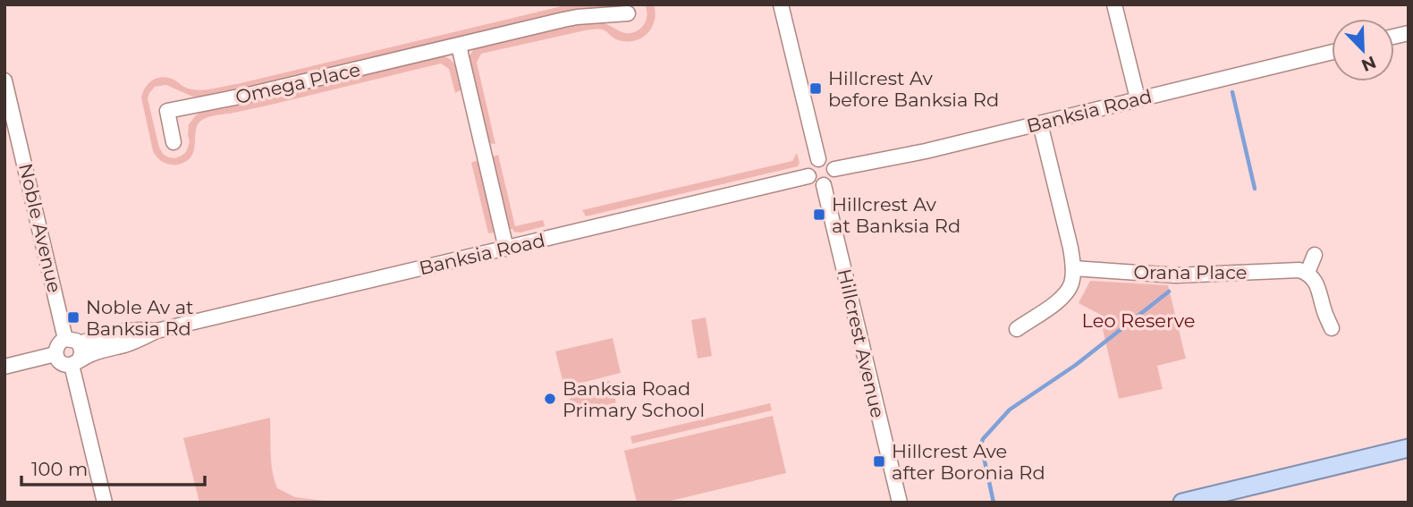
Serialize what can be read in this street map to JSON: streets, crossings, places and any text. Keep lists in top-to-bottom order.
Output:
{
  "streets": {
    "street": [
      "Omega Place",
      "Banksia Road",
      "Noble Avenue",
      "Orana Place",
      "Hillcrest Avenue"
    ]
  },
  "crossings": [
    ["Banksia Road", "Noble Avenue"],
    ["Banksia Road", "Hillcrest Avenue"]
  ],
  "parks": ["Leo Reserve"],
  "places": {
    "transit": [
      "Hillcrest Av before Banksia Rd",
      "Hillcrest Av at Banksia Rd",
      "Noble Av at Banksia Rd",
      "Hillcrest Ave after Boronia Rd"
    ],
    "other": ["Banksia Road Primary School"]
  },
  "scale_bar": "100 m",
  "north": "bottom right"
}
